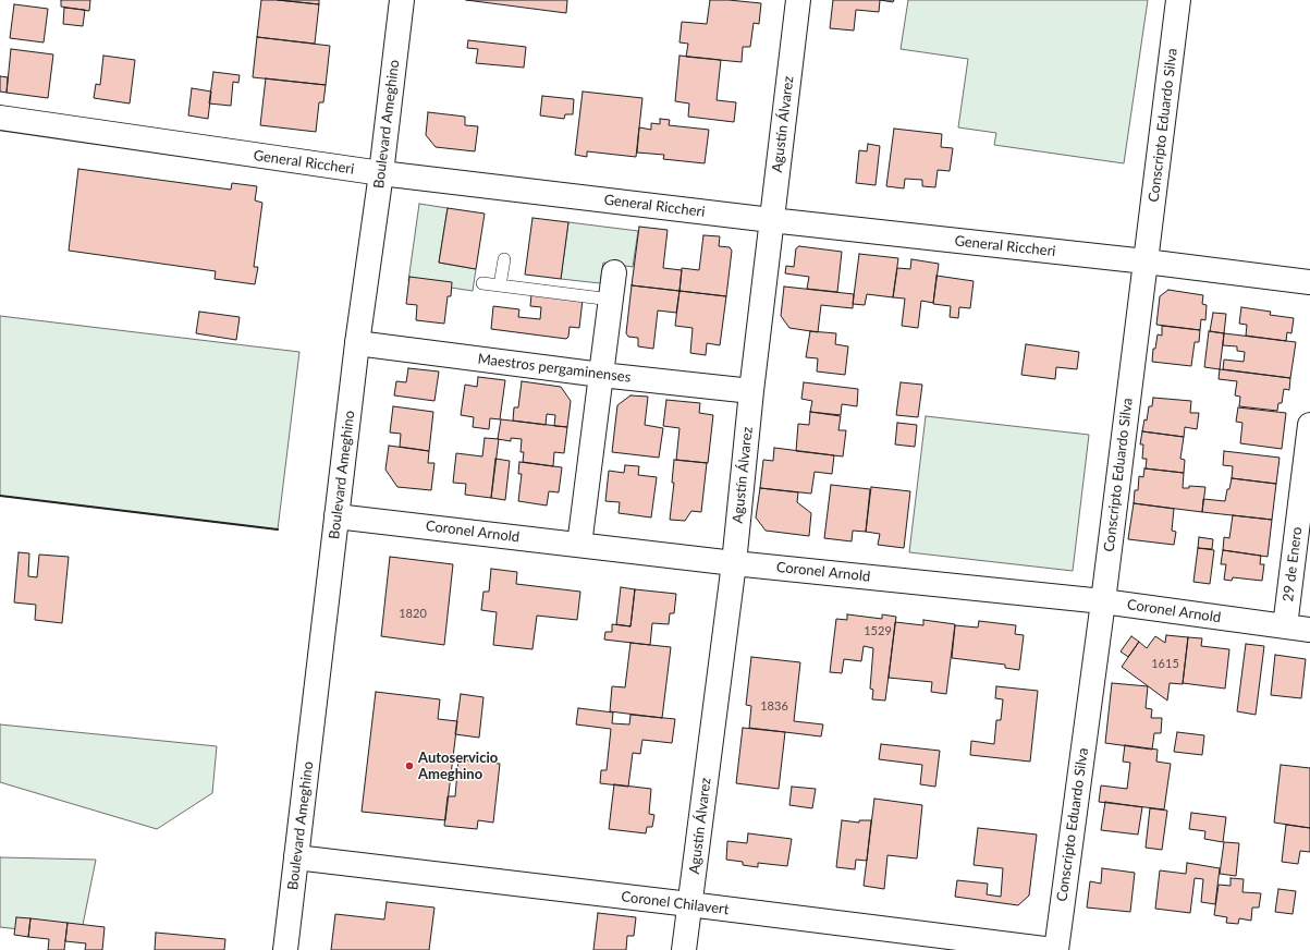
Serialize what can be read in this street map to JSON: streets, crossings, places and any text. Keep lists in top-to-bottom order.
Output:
{
  "streets": {
    "street": [
      "Boulevard Ameghino",
      "Agustín Álvarez",
      "Conscripto Eduardo Silva",
      "General Riccheri",
      "Maestros pergaminenses",
      "Coronel Arnold",
      "29 de Enero",
      "Coronel Chilavert"
    ]
  },
  "crossings": [
    ["Boulevard Ameghino", "General Riccheri"],
    ["Boulevard Ameghino", "Maestros pergaminenses"],
    ["Boulevard Ameghino", "Coronel Arnold"],
    ["Boulevard Ameghino", "Coronel Chilavert"],
    ["Agustín Álvarez", "General Riccheri"],
    ["Agustín Álvarez", "Maestros pergaminenses"],
    ["Agustín Álvarez", "Coronel Arnold"],
    ["Agustín Álvarez", "Coronel Chilavert"],
    ["Conscripto Eduardo Silva", "General Riccheri"],
    ["Conscripto Eduardo Silva", "Coronel Arnold"],
    ["Coronel Arnold", "29 de Enero"]
  ],
  "places": ["Autoservicio Ameghino"],
  "house_numbers": [
    "1820",
    "1529",
    "1615",
    "1836"
  ]
}
